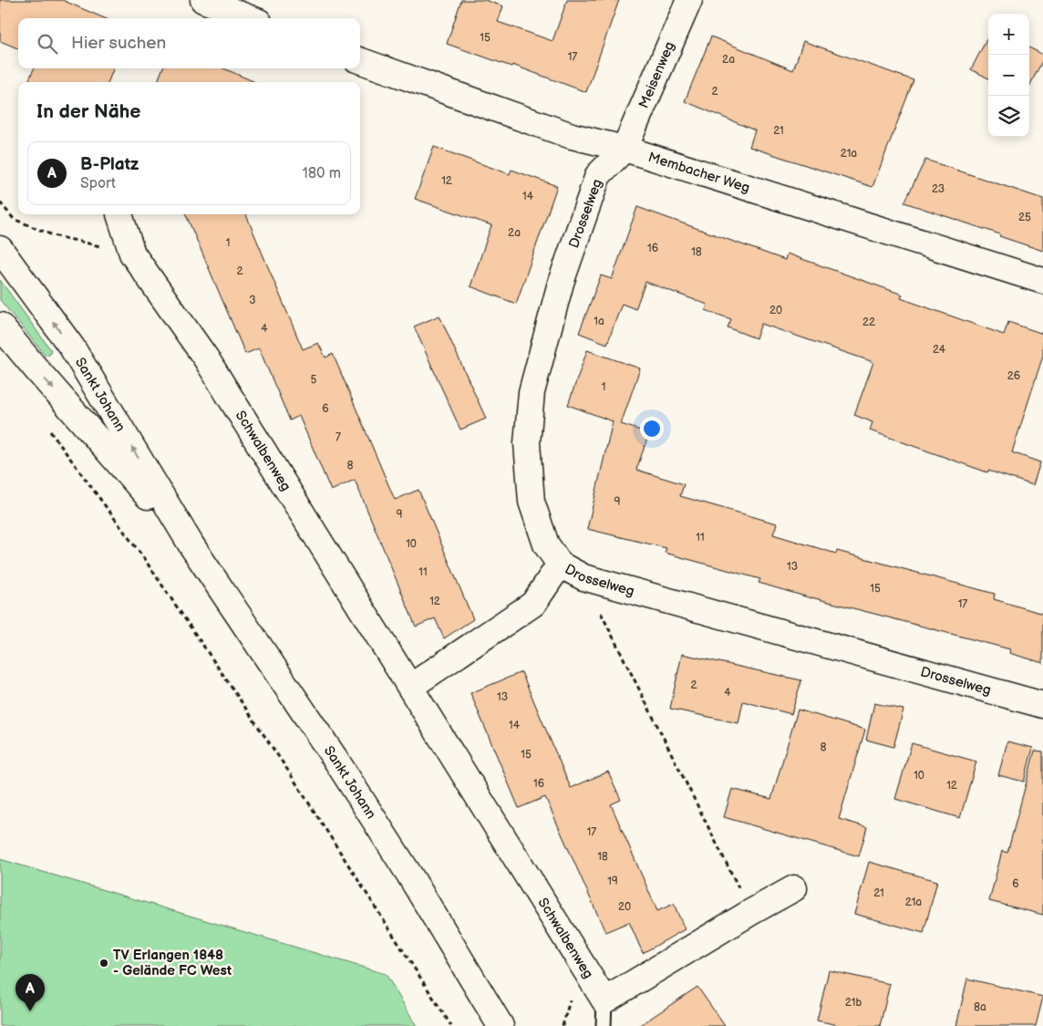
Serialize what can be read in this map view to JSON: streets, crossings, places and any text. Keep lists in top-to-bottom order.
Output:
{
  "streets": {
    "street": [
      "Meisenweg",
      "Membacher Weg",
      "Drosselweg",
      "Sankt Johann",
      "Schwalbenweg"
    ]
  },
  "crossings": [
    ["Meisenweg", "Membacher Weg"],
    ["Meisenweg", "Drosselweg"],
    ["Membacher Weg", "Drosselweg"]
  ],
  "places": ["TV Erlangen 1848 - Gelände FC West"],
  "house_numbers": [
    "15",
    "17",
    "2a",
    "2",
    "21",
    "21a",
    "12",
    "23",
    "14",
    "25",
    "2a",
    "1",
    "16",
    "18",
    "2",
    "3",
    "20",
    "1a",
    "22",
    "4",
    "24",
    "26",
    "5",
    "1",
    "6",
    "7",
    "8",
    "9",
    "9",
    "11",
    "10",
    "13",
    "11",
    "15",
    "12",
    "17",
    "2",
    "4",
    "13",
    "14",
    "8",
    "15",
    "10",
    "16",
    "12",
    "17",
    "18",
    "19",
    "6",
    "21",
    "21a",
    "20",
    "21b",
    "8a"
  ],
  "page": {
    "map_buttons": ["+", "−"],
    "search": "Hier suchen",
    "heading": "In der Nähe",
    "list": [
      {
        "mark": "A",
        "name": "B-Platz",
        "note": "Sport",
        "value": "180 m"
      }
    ],
    "pins": "A"
  }
}
